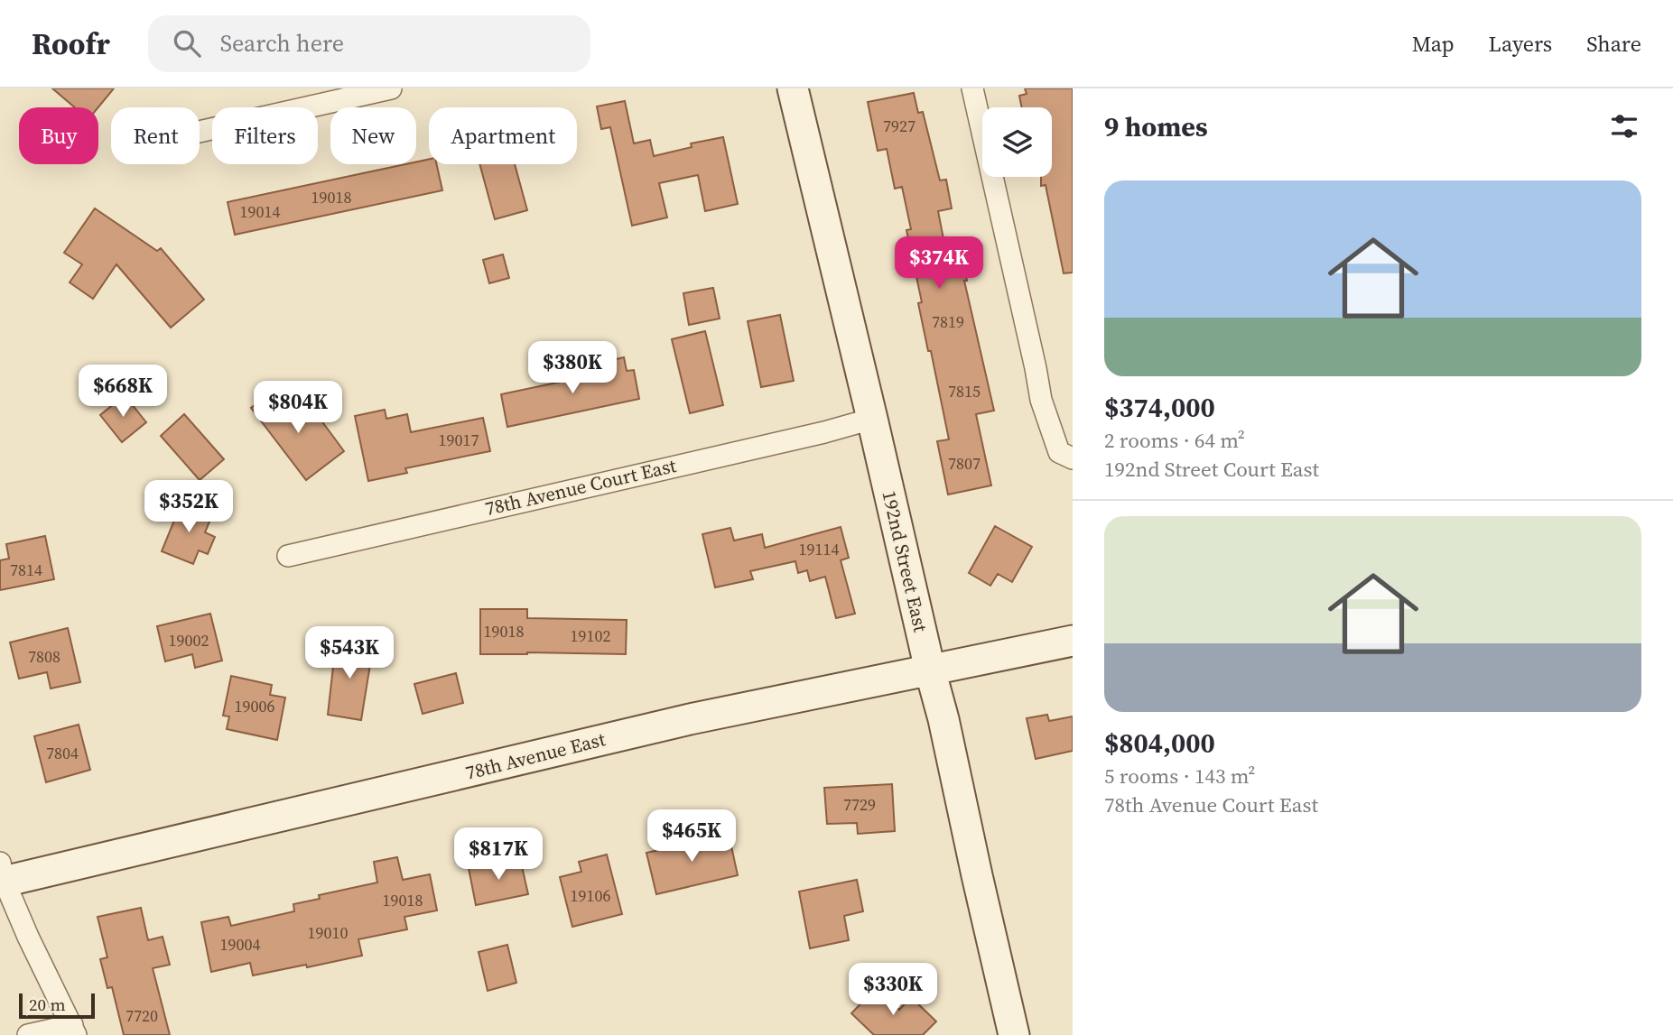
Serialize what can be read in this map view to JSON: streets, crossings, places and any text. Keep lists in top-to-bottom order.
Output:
{
  "streets": {
    "street": ["78th Avenue Court East", "192nd Street East", "78th Avenue East"]
  },
  "crossings": [
    ["78th Avenue Court East", "192nd Street East"],
    ["192nd Street East", "78th Avenue East"]
  ],
  "house_numbers": [
    "7927",
    "19018",
    "19014",
    "7819",
    "7815",
    "19017",
    "7807",
    "19114",
    "7814",
    "19018",
    "19102",
    "19002",
    "7808",
    "19006",
    "7804",
    "7729",
    "19106",
    "19018",
    "19010",
    "19004",
    "7720"
  ],
  "scale_bar": "20 m",
  "page": {
    "header": "Roofr",
    "search": "Search here",
    "nav": ["Map", "Layers", "Share"],
    "heading": "9 homes",
    "chip": [
      "Buy",
      "Rent",
      "Filters",
      "New",
      "Apartment"
    ],
    "list": [
      {
        "name": "$374,000",
        "note": "2 rooms · 64 m² · 192nd Street Court East"
      },
      {
        "name": "$804,000",
        "note": "5 rooms · 143 m² · 78th Avenue Court East"
      }
    ],
    "price": [
      "$374K",
      "$380K",
      "$668K",
      "$804K",
      "$352K",
      "$543K",
      "$465K",
      "$817K",
      "$330K"
    ],
    "scale": "20 m"
  }
}
